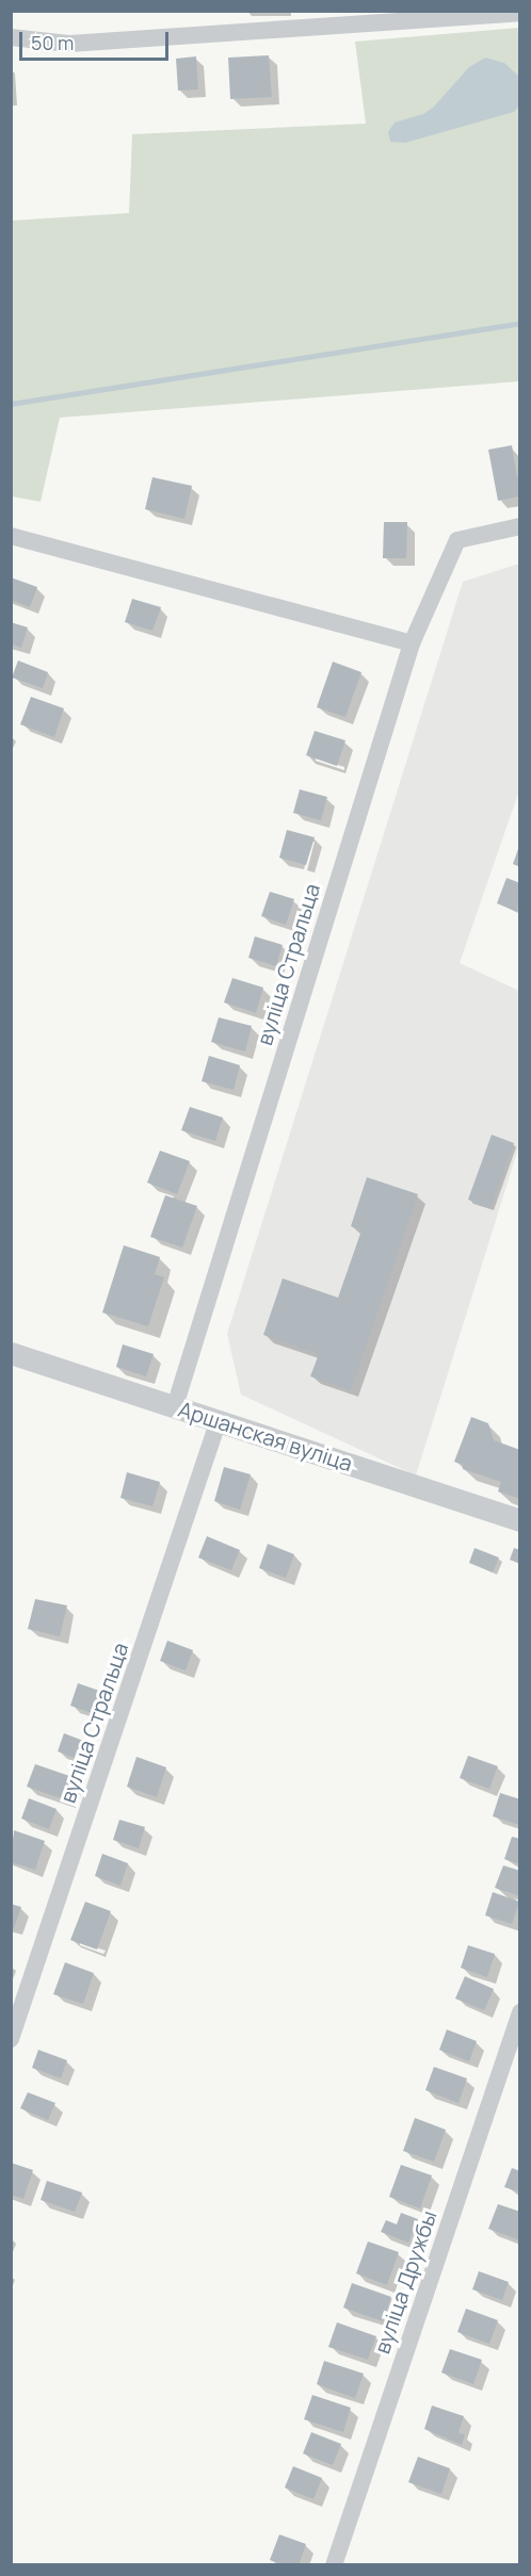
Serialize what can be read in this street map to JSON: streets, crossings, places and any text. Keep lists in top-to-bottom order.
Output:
{
  "streets": {
    "street": ["вуліца Стральца", "Аршанская вуліца", "вуліца Дружбы"]
  },
  "crossings": [
    ["вуліца Стральца", "Аршанская вуліца"]
  ],
  "scale_bar": "50 m"
}
